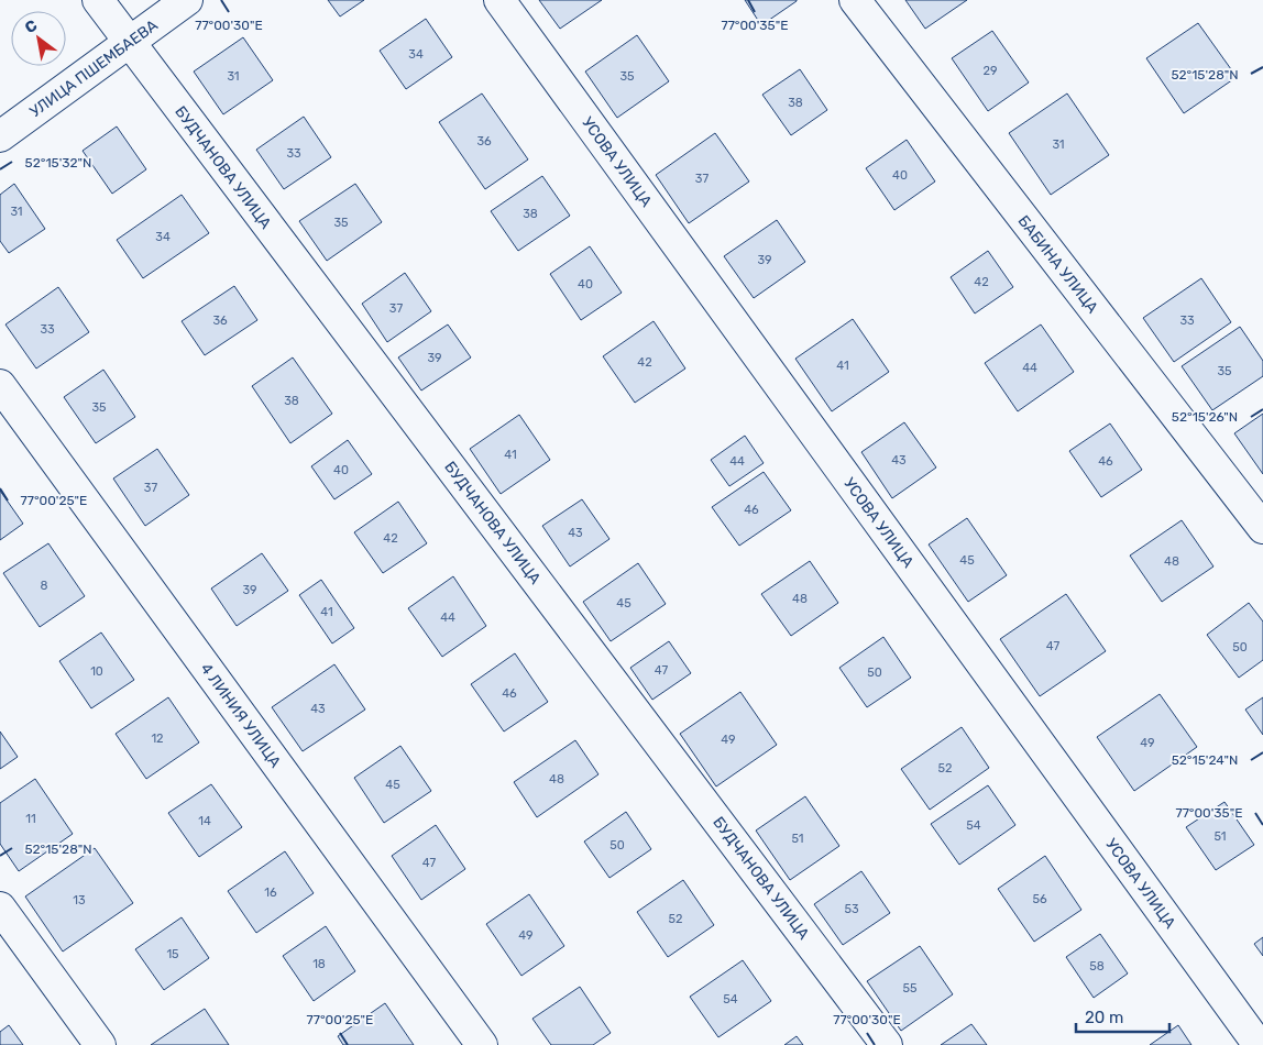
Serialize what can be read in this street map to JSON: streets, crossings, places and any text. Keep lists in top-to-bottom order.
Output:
{
  "streets": {
    "street": [
      "УЛИЦА ПШЕМБАЕВА",
      "УСОВА УЛИЦА",
      "БУДЧАНОВА УЛИЦА",
      "БАБИНА УЛИЦА",
      "4 ЛИНИЯ УЛИЦА"
    ]
  },
  "crossings": [
    ["УЛИЦА ПШЕМБАЕВА", "БУДЧАНОВА УЛИЦА"]
  ],
  "house_numbers": [
    "34",
    "29",
    "31",
    "35",
    "38",
    "36",
    "31",
    "33",
    "40",
    "37",
    "31",
    "38",
    "35",
    "34",
    "39",
    "42",
    "40",
    "37",
    "36",
    "33",
    "33",
    "39",
    "42",
    "41",
    "44",
    "35",
    "38",
    "35",
    "41",
    "43",
    "44",
    "46",
    "40",
    "37",
    "46",
    "43",
    "42",
    "45",
    "48",
    "8",
    "39",
    "48",
    "45",
    "41",
    "44",
    "47",
    "50",
    "47",
    "10",
    "50",
    "46",
    "43",
    "12",
    "49",
    "49",
    "52",
    "48",
    "45",
    "11",
    "14",
    "54",
    "51",
    "51",
    "50",
    "47",
    "16",
    "56",
    "13",
    "53",
    "52",
    "49",
    "15",
    "18",
    "58",
    "55",
    "54"
  ],
  "scale_bar": "20 m",
  "north": "top left",
  "coordinates": [
    "77°00'30\"E",
    "77°00'35\"E",
    "52°15'28\"N",
    "52°15'32\"N",
    "52°15'26\"N",
    "77°00'25\"E",
    "52°15'24\"N"
  ]
}
